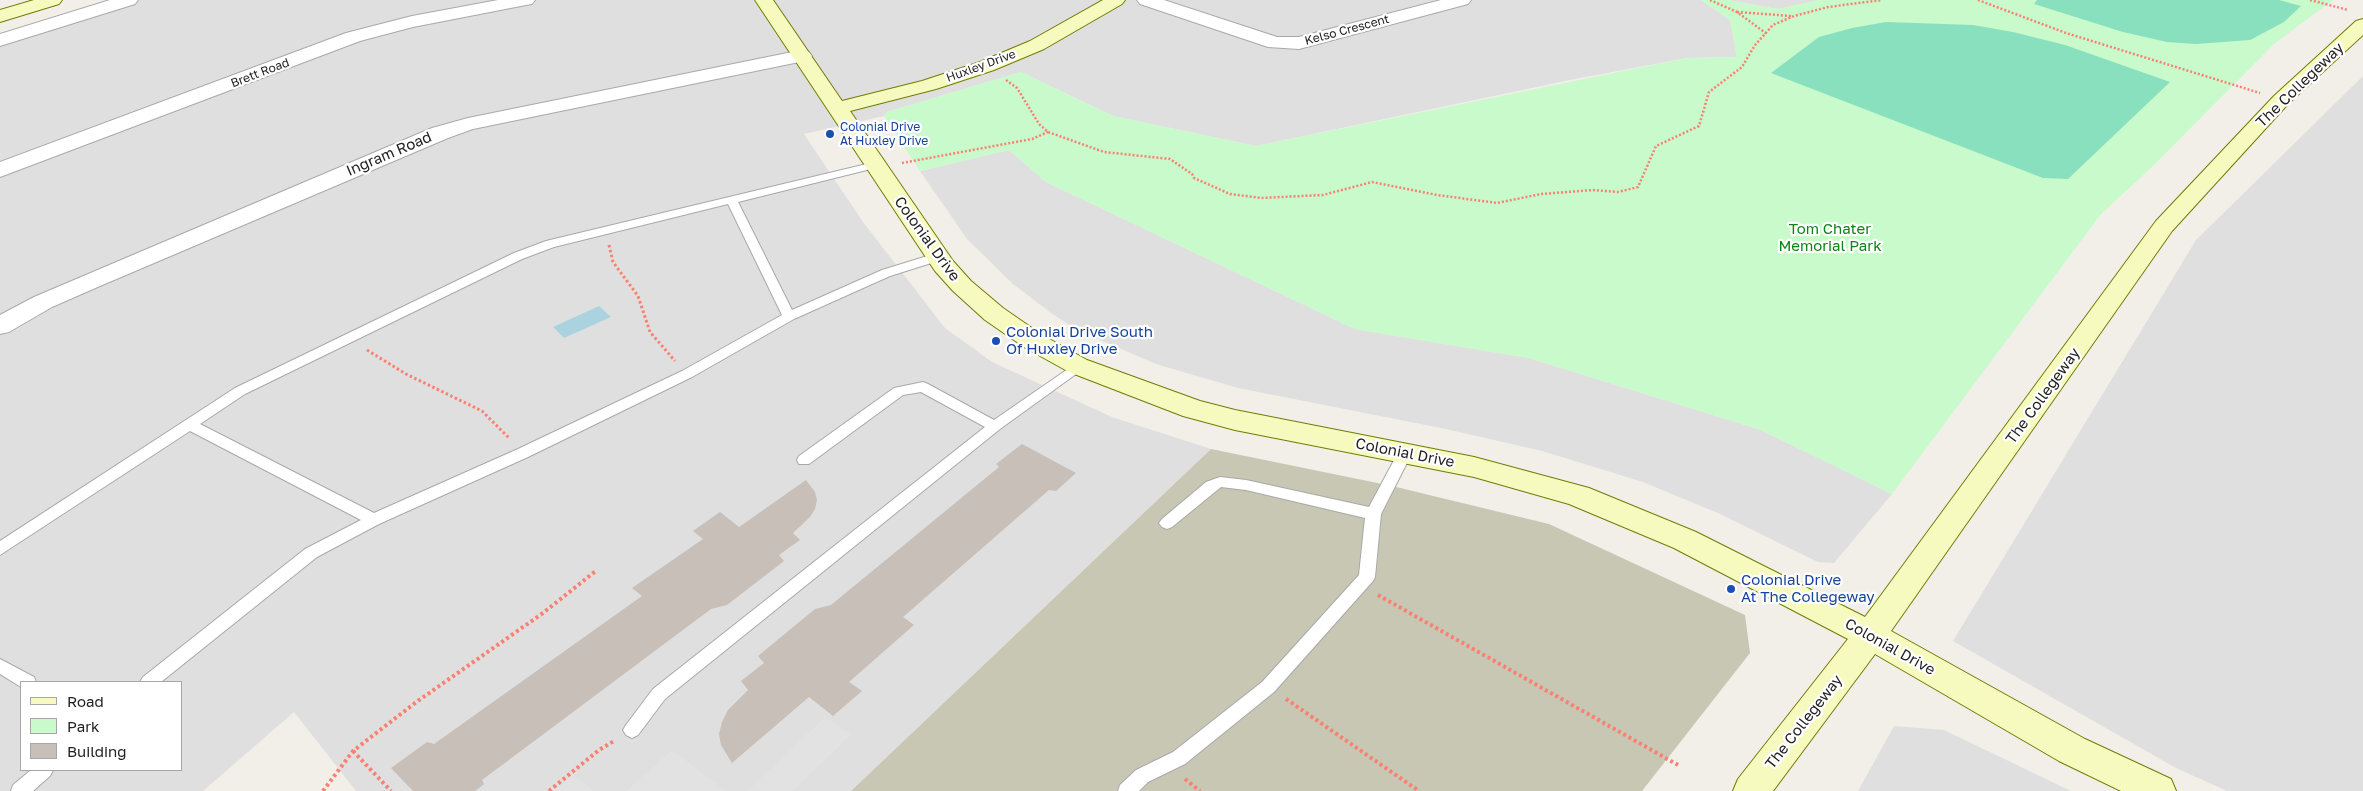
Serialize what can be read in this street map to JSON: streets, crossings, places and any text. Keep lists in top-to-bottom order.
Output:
{
  "streets": {
    "street": [
      "Kelso Crescent",
      "Huxley Drive",
      "Brett Road",
      "The Collegeway",
      "Ingram Road",
      "Colonial Drive"
    ]
  },
  "crossings": [
    ["Huxley Drive", "Colonial Drive"],
    ["The Collegeway", "Colonial Drive"],
    ["Ingram Road", "Colonial Drive"]
  ],
  "parks": ["Tom Chater Memorial Park"],
  "places": ["Colonial Drive At Huxley Drive", "Colonial Drive South Of Huxley Drive", "Colonial Drive At The Collegeway"],
  "legend": ["Road", "Park", "Building"]
}
